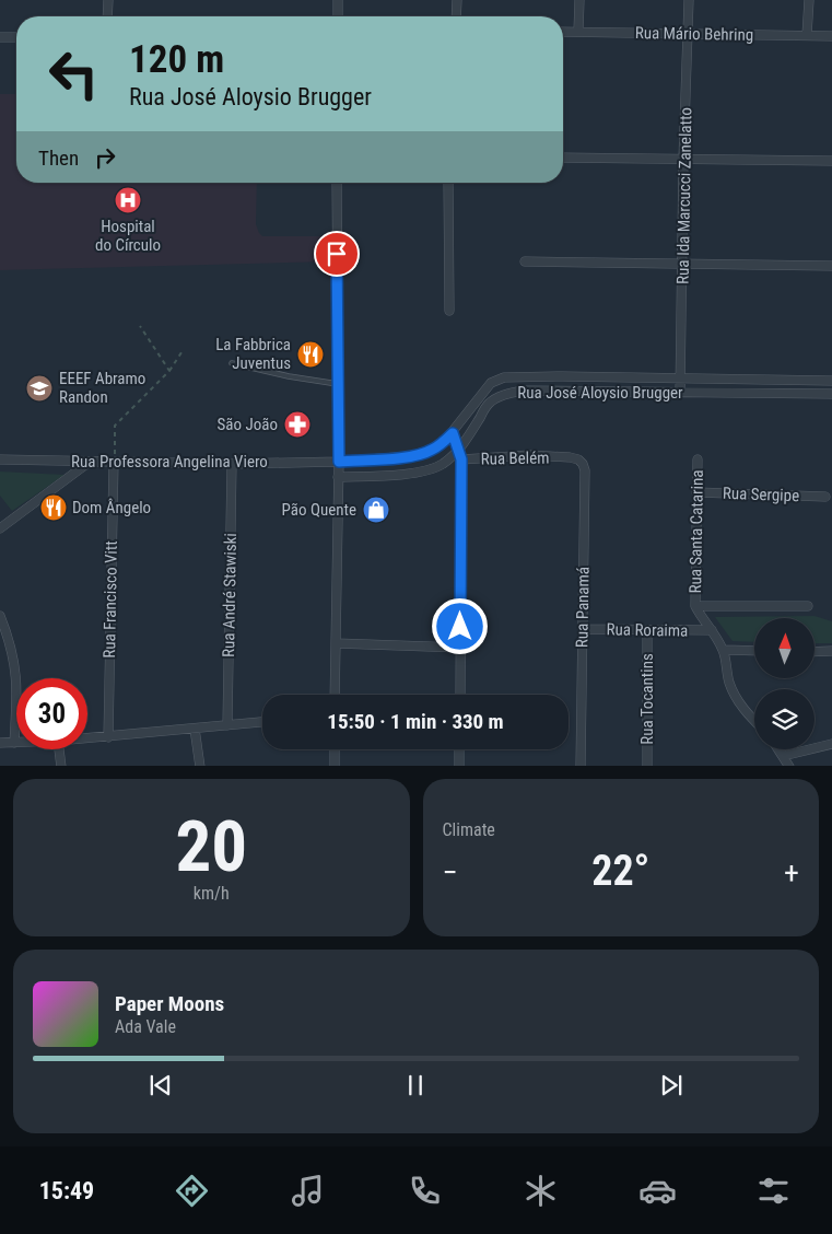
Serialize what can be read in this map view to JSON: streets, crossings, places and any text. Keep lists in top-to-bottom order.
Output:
{
  "streets": {
    "street": [
      "Rua Mário Behring",
      "Rua Ida Marcucci Zanelatto",
      "Rua José Aloysio Brugger",
      "Rua Belém",
      "Rua Professora Angelina Viero",
      "Rua Sergipe",
      "Rua Santa Catarina",
      "Rua André Stawiski",
      "Rua Francisco Vitt",
      "Rua Panamá",
      "Rua Roraima",
      "Rua Tocantins"
    ]
  },
  "crossings": [
    ["Rua Mário Behring", "Rua Ida Marcucci Zanelatto"],
    ["Rua Ida Marcucci Zanelatto", "Rua José Aloysio Brugger"],
    ["Rua José Aloysio Brugger", "Rua Professora Angelina Viero"],
    ["Rua Belém", "Rua Panamá"],
    ["Rua Professora Angelina Viero", "Rua André Stawiski"],
    ["Rua Professora Angelina Viero", "Rua Francisco Vitt"],
    ["Rua Sergipe", "Rua Santa Catarina"],
    ["Rua Santa Catarina", "Rua Roraima"],
    ["Rua Panamá", "Rua Roraima"],
    ["Rua Roraima", "Rua Tocantins"]
  ],
  "places": {
    "hospital": ["Hospital do Círculo"],
    "restaurant": ["La Fabbrica Juventus", "Dom Ângelo"],
    "school or university": ["EEEF Abramo Randon"],
    "pharmacy": ["São João"],
    "shop": ["Pão Quente"]
  },
  "north": "top",
  "page": {
    "turn": ["120 m", "Rua José Aloysio Brugger"],
    "then": "Then",
    "limit": "30",
    "trip": "15:50 · 1 min · 330 m",
    "tile": [
      ["20", "km/h"],
      "Climate"
    ],
    "heat": ["−", "22°", "+"],
    "song": ["Paper Moons", "Ada Vale"],
    "tabs": "15:49"
  }
}
